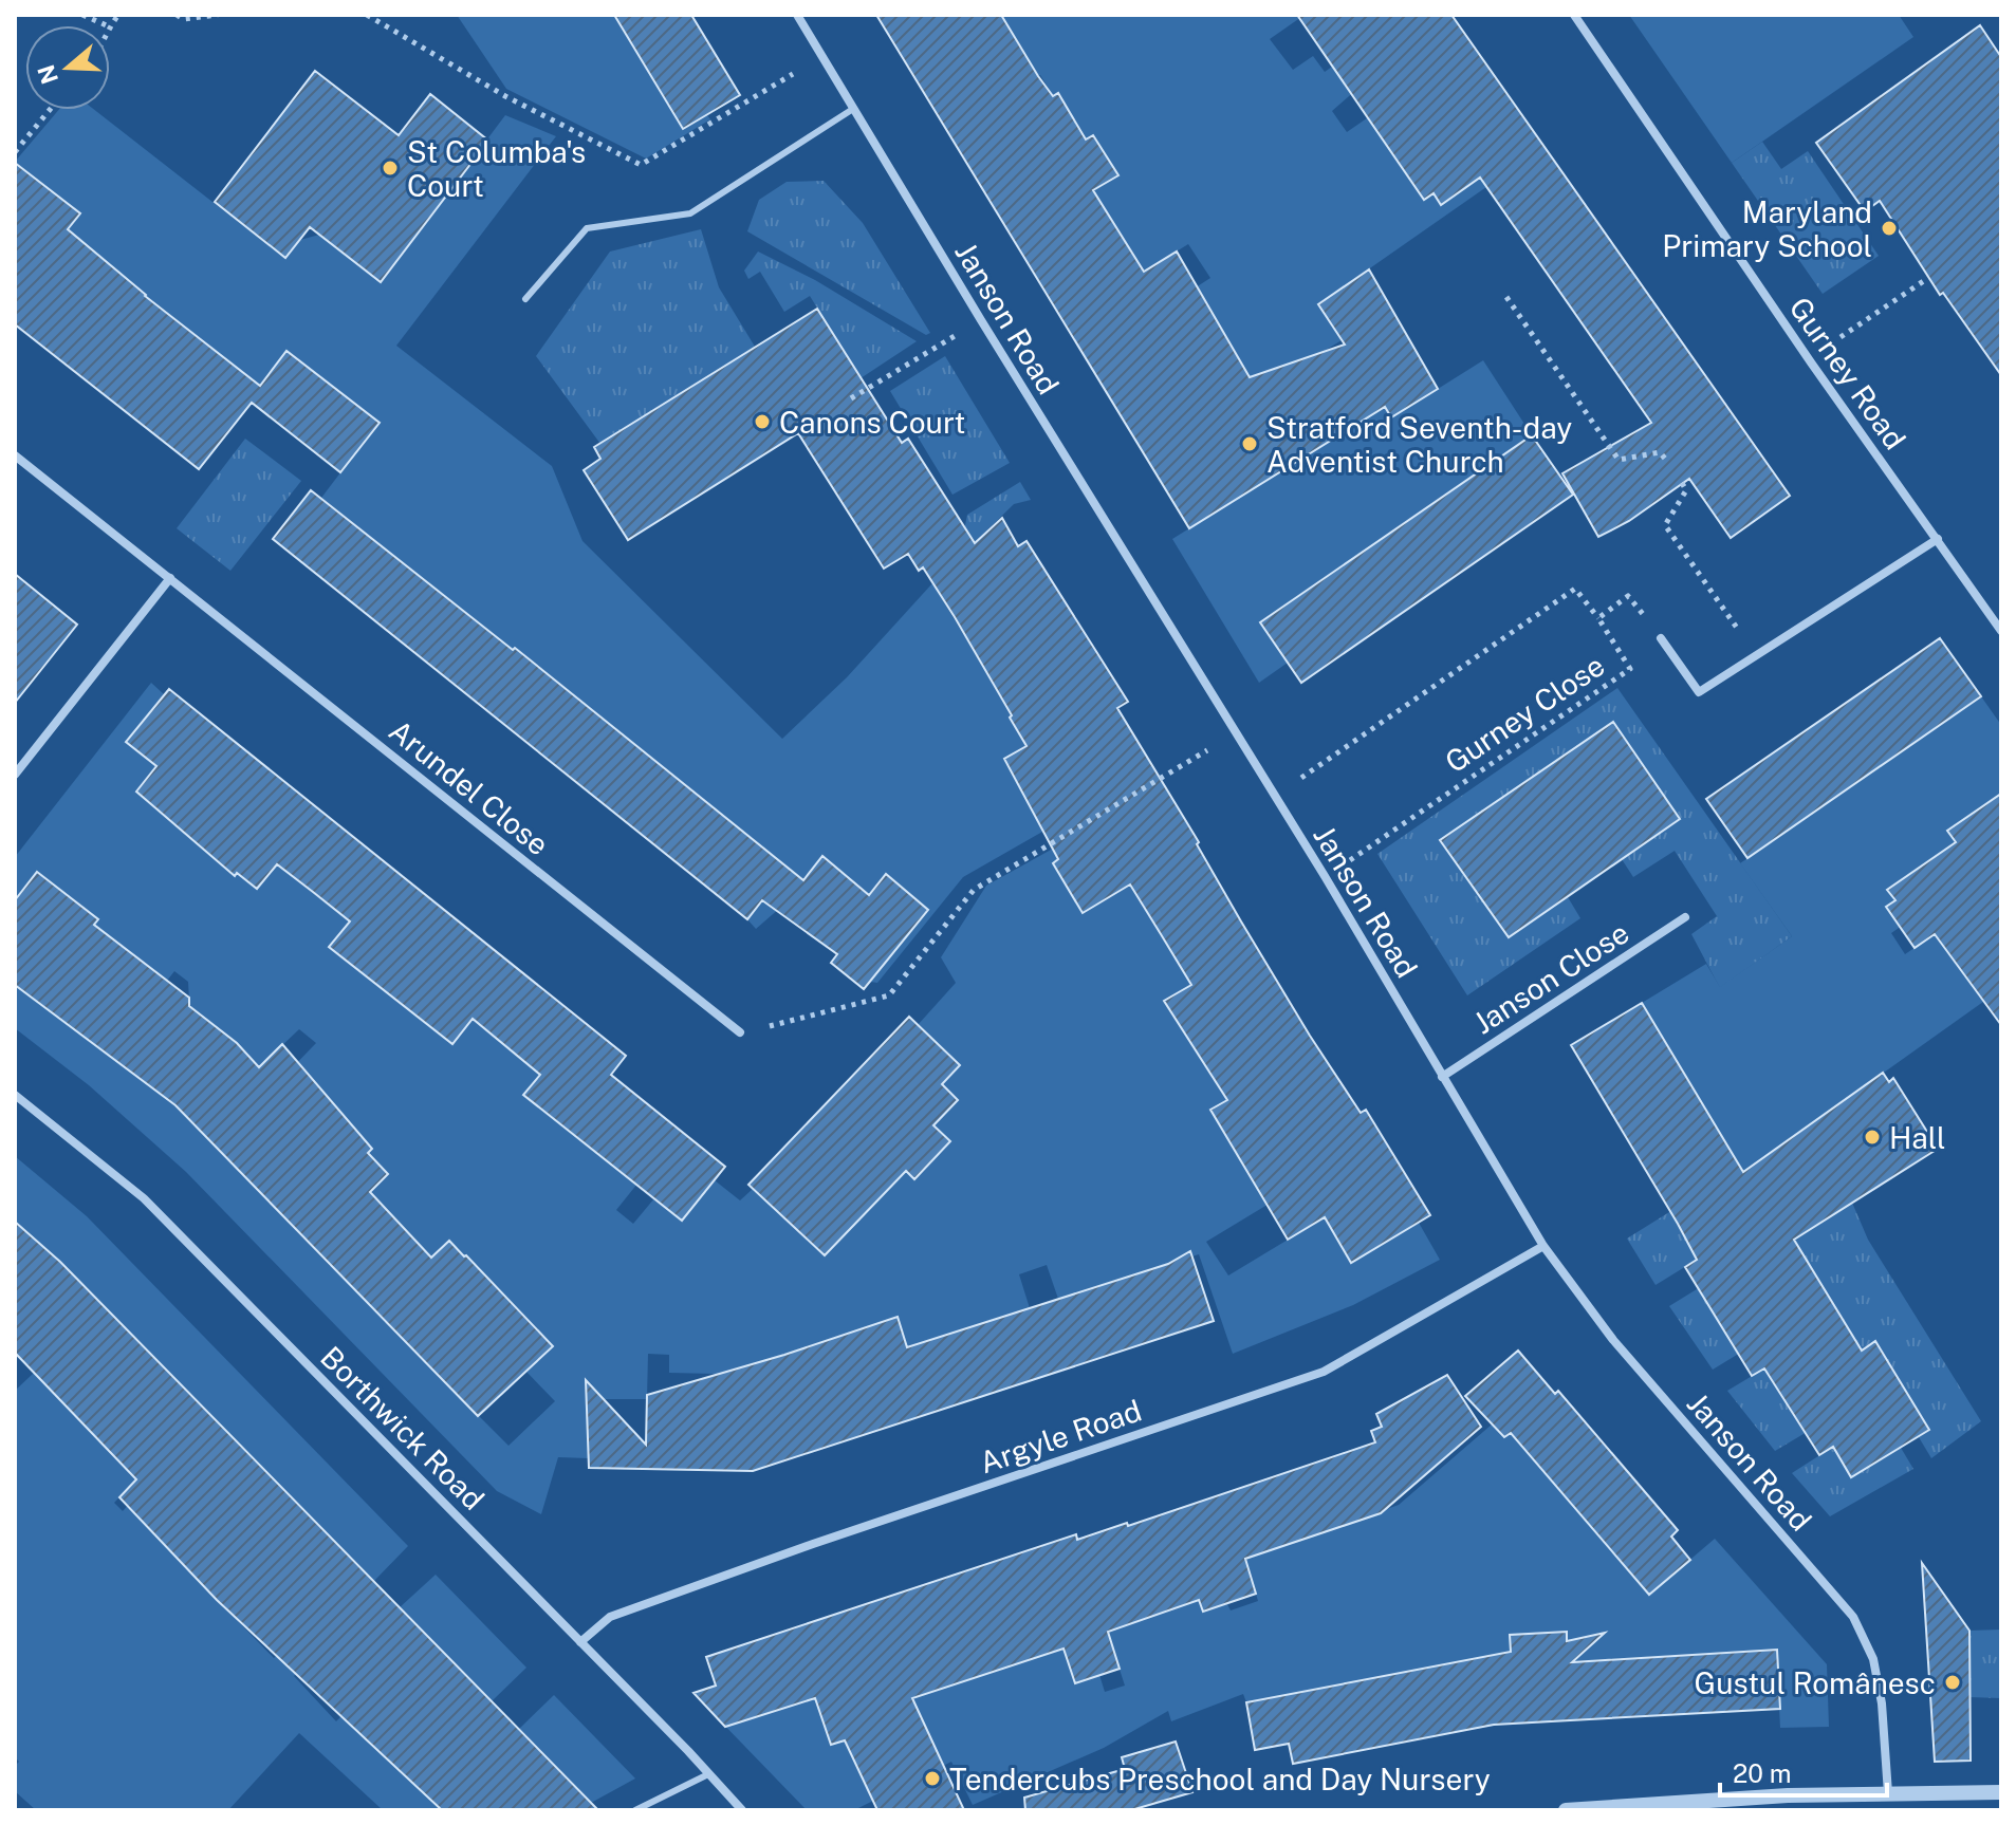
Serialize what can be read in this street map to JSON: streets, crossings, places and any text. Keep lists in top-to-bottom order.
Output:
{
  "streets": {
    "street": [
      "Janson Road",
      "Gurney Road",
      "Arundel Close",
      "Janson Close",
      "Borthwick Road",
      "Argyle Road"
    ],
    "path": ["Gurney Close"]
  },
  "crossings": [
    ["Janson Road", "Gurney Close"],
    ["Janson Road", "Janson Close"],
    ["Janson Road", "Argyle Road"],
    ["Borthwick Road", "Argyle Road"]
  ],
  "places": [
    "St Columba's Court",
    "Maryland Primary School",
    "Canons Court",
    "Stratford Seventh-day Adventist Church",
    "Hall",
    "Gustul Românesc",
    "Tendercubs Preschool and Day Nursery"
  ],
  "scale_bar": "20 m",
  "north": "left"
}
